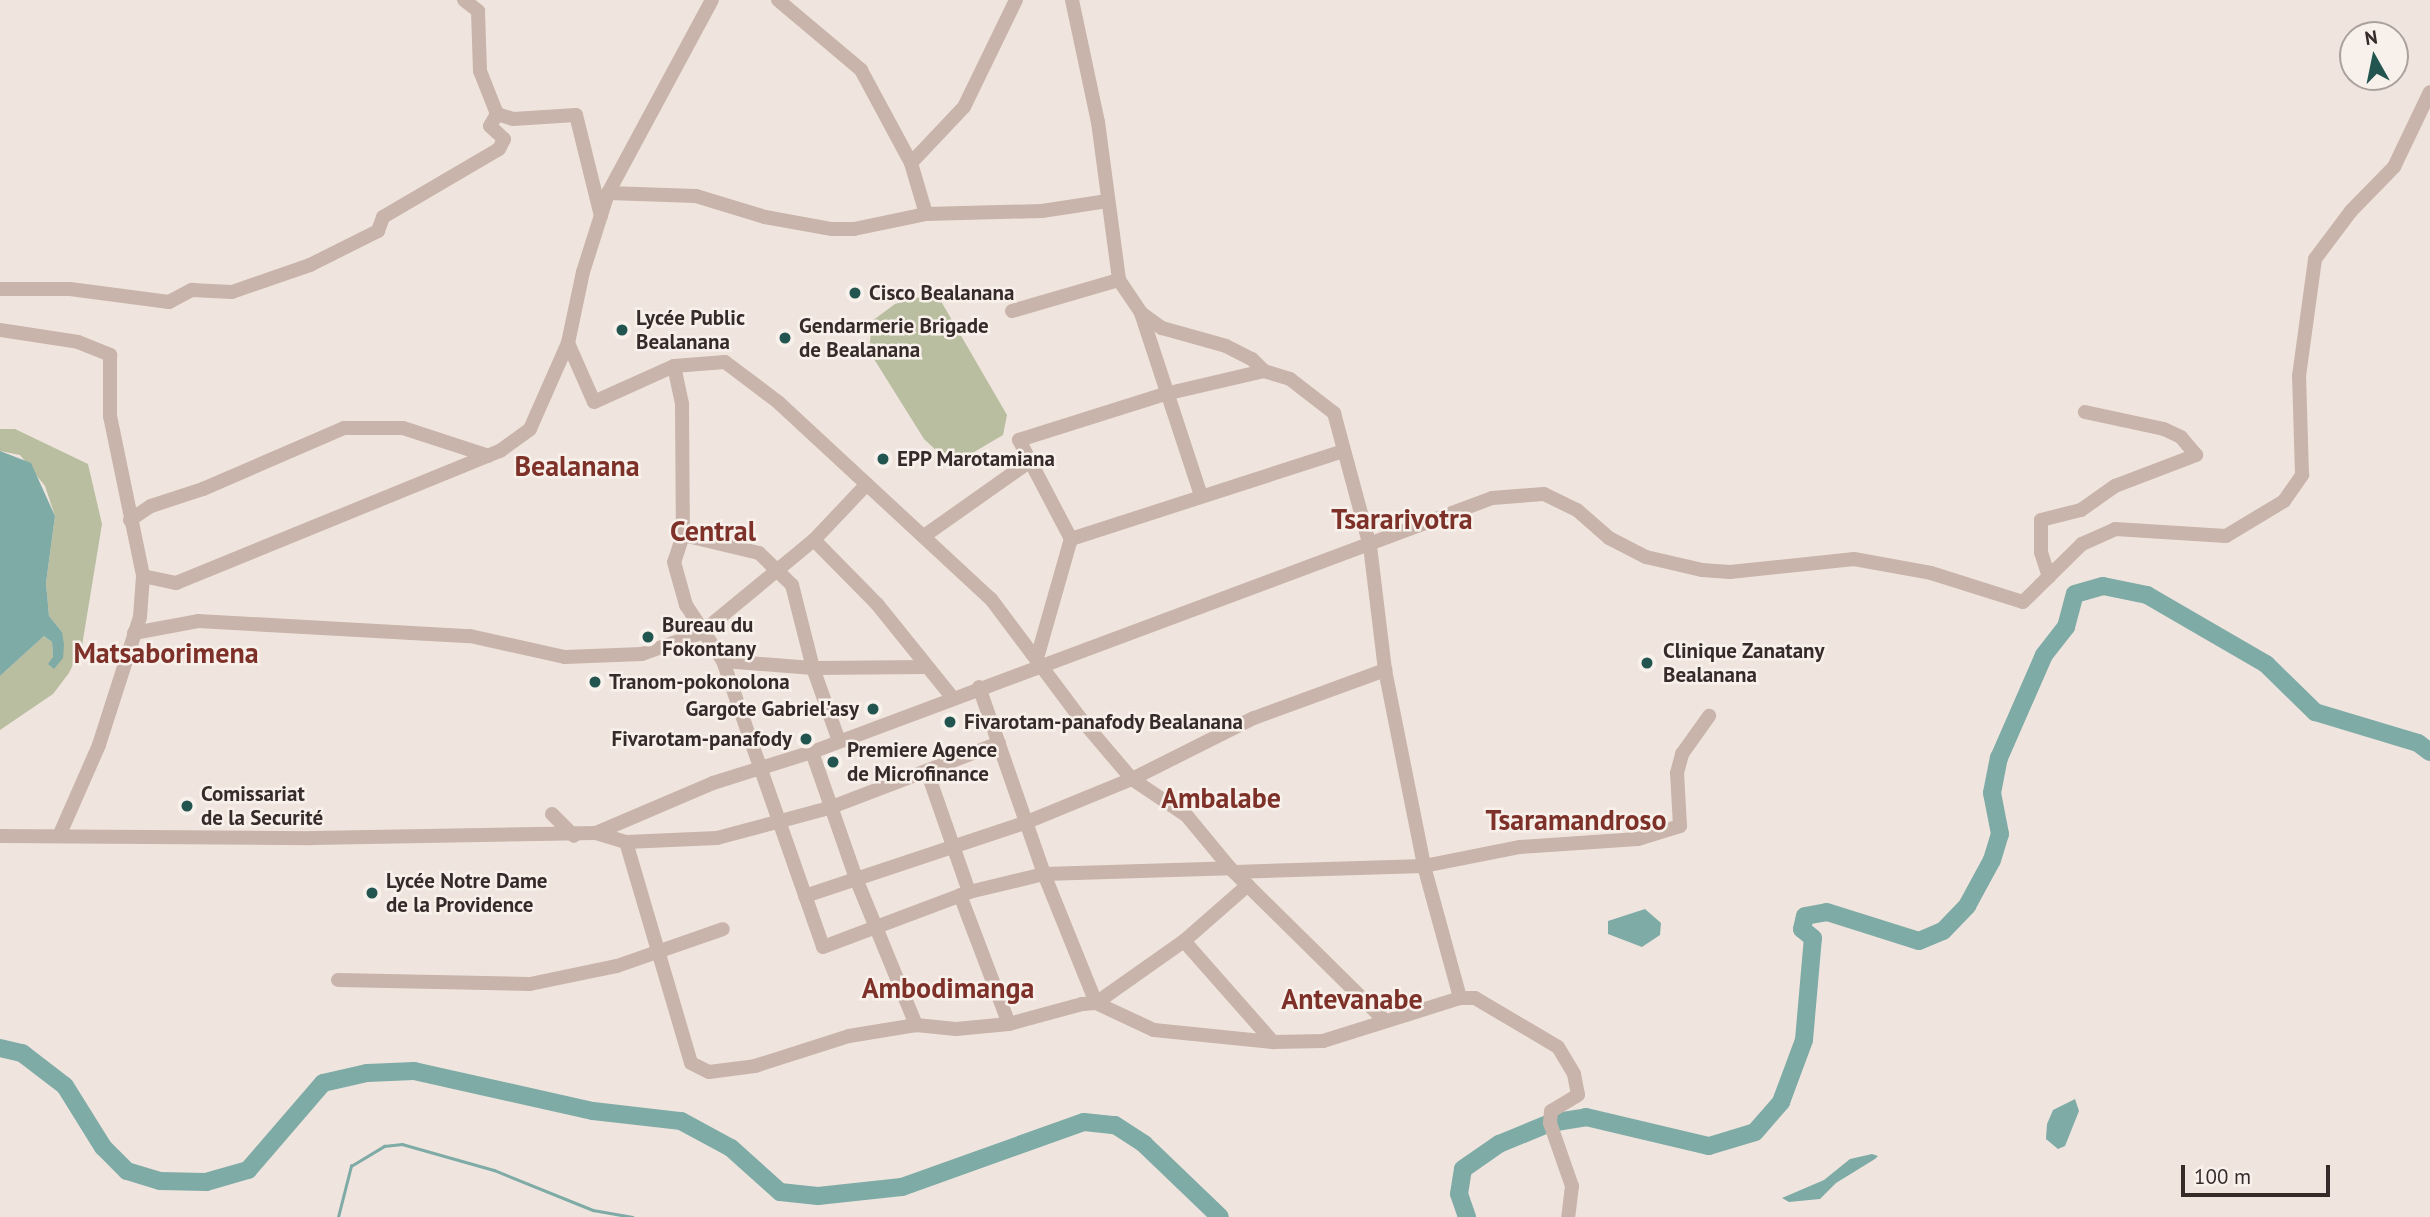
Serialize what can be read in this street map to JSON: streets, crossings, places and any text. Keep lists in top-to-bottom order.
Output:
{
  "districts": [
    "Bealanana",
    "Tsararivotra",
    "Central",
    "Matsaborimena",
    "Ambalabe",
    "Tsaramandroso",
    "Ambodimanga",
    "Antevanabe"
  ],
  "places": [
    "Cisco Bealanana",
    "Lycée Public Bealanana",
    "Gendarmerie Brigade de Bealanana",
    "EPP Marotamiana",
    "Bureau du Fokontany",
    "Clinique Zanatany Bealanana",
    "Tranom-pokonolona",
    "Gargote Gabriel'asy",
    "Fivarotam-panafody Bealanana",
    "Fivarotam-panafody",
    "Premiere Agence de Microfinance",
    "Comissariat de la Securité",
    "Lycée Notre Dame de la Providence"
  ],
  "scale_bar": "100 m",
  "north": "top"
}
